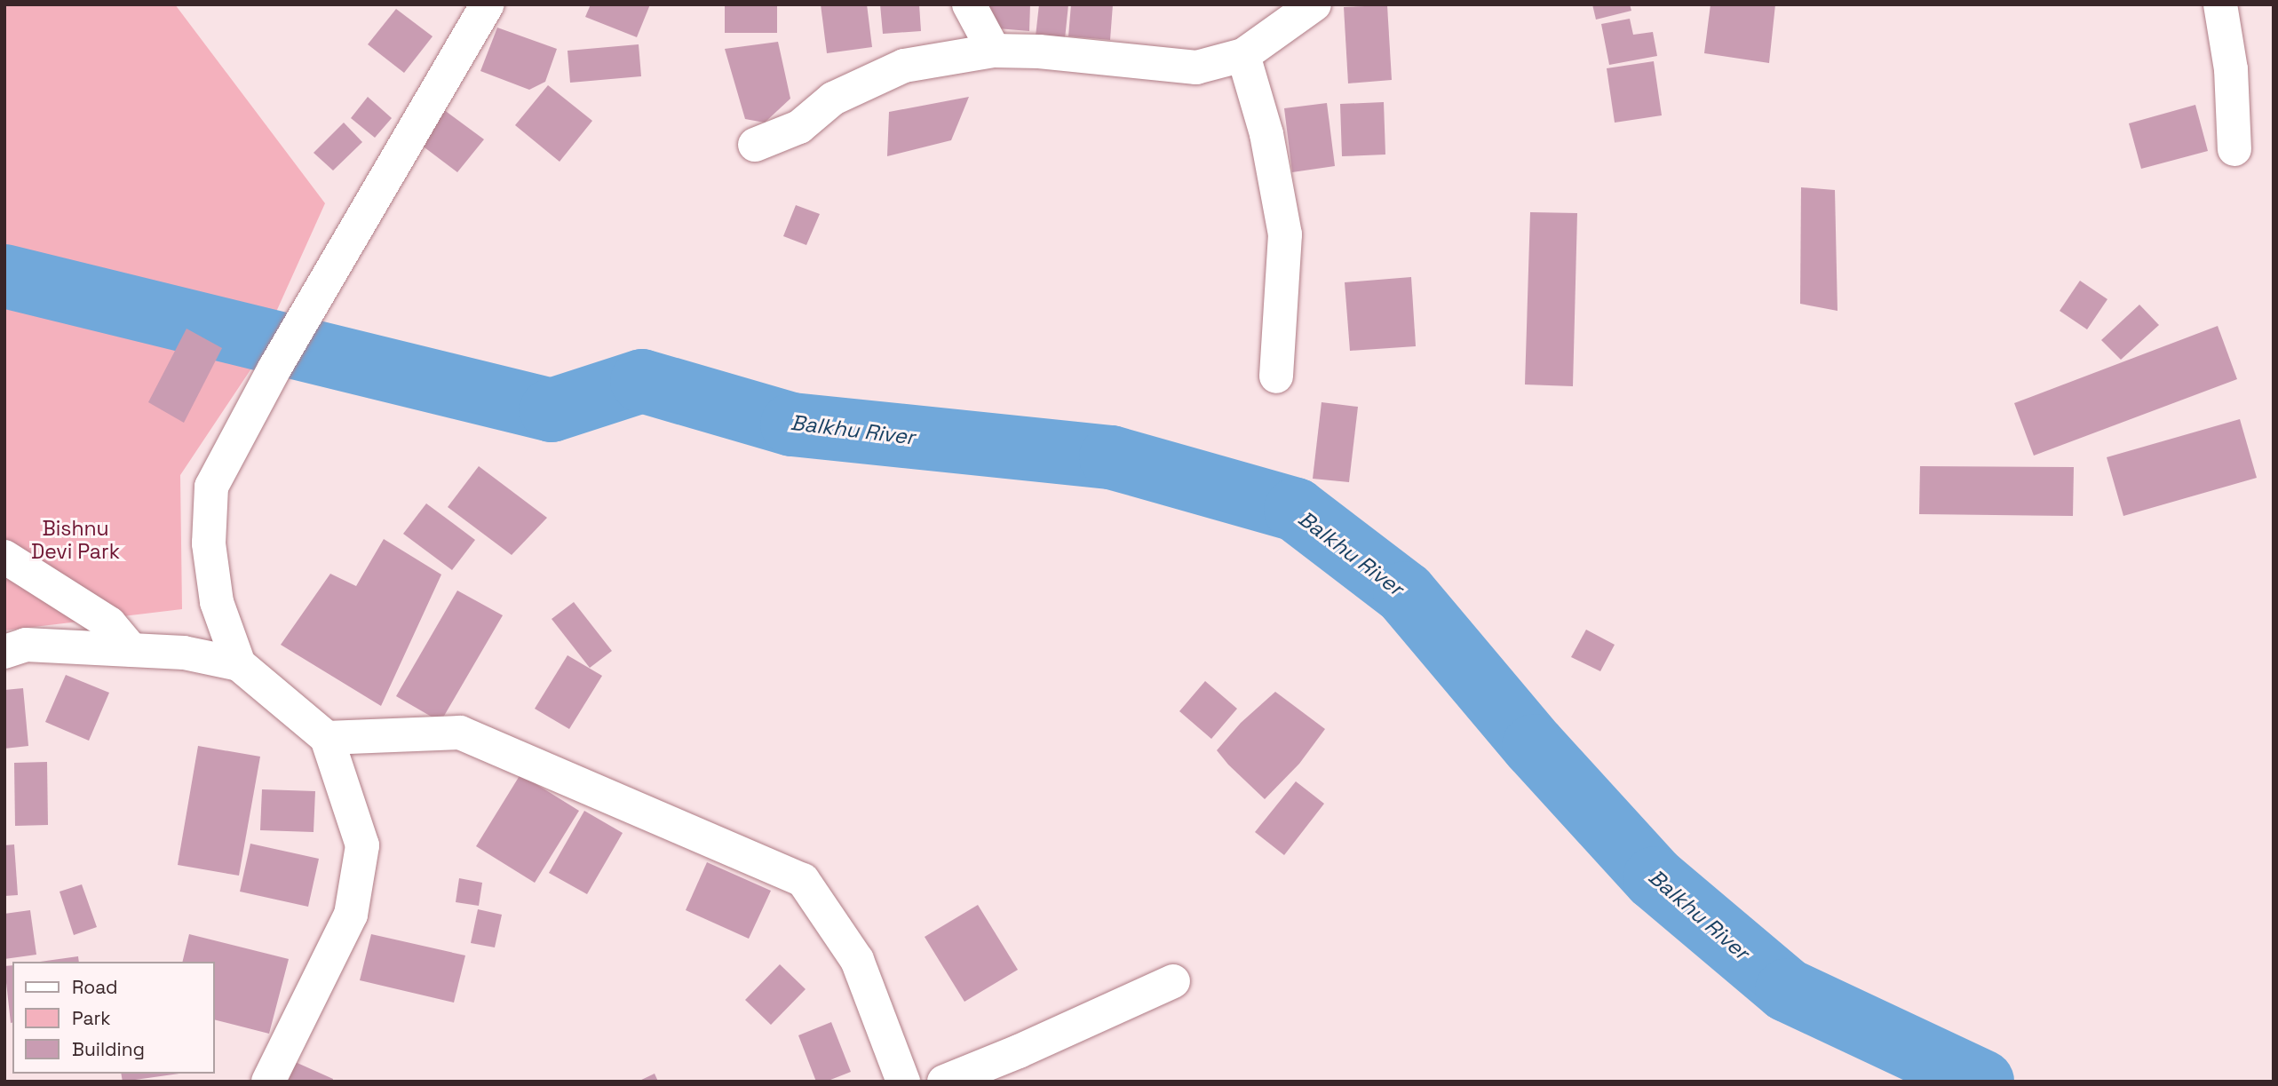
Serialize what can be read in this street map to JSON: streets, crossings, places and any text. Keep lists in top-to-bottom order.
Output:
{
  "water": ["Balkhu River"],
  "parks": ["Bishnu Devi Park"],
  "legend": ["Road", "Park", "Building"]
}
